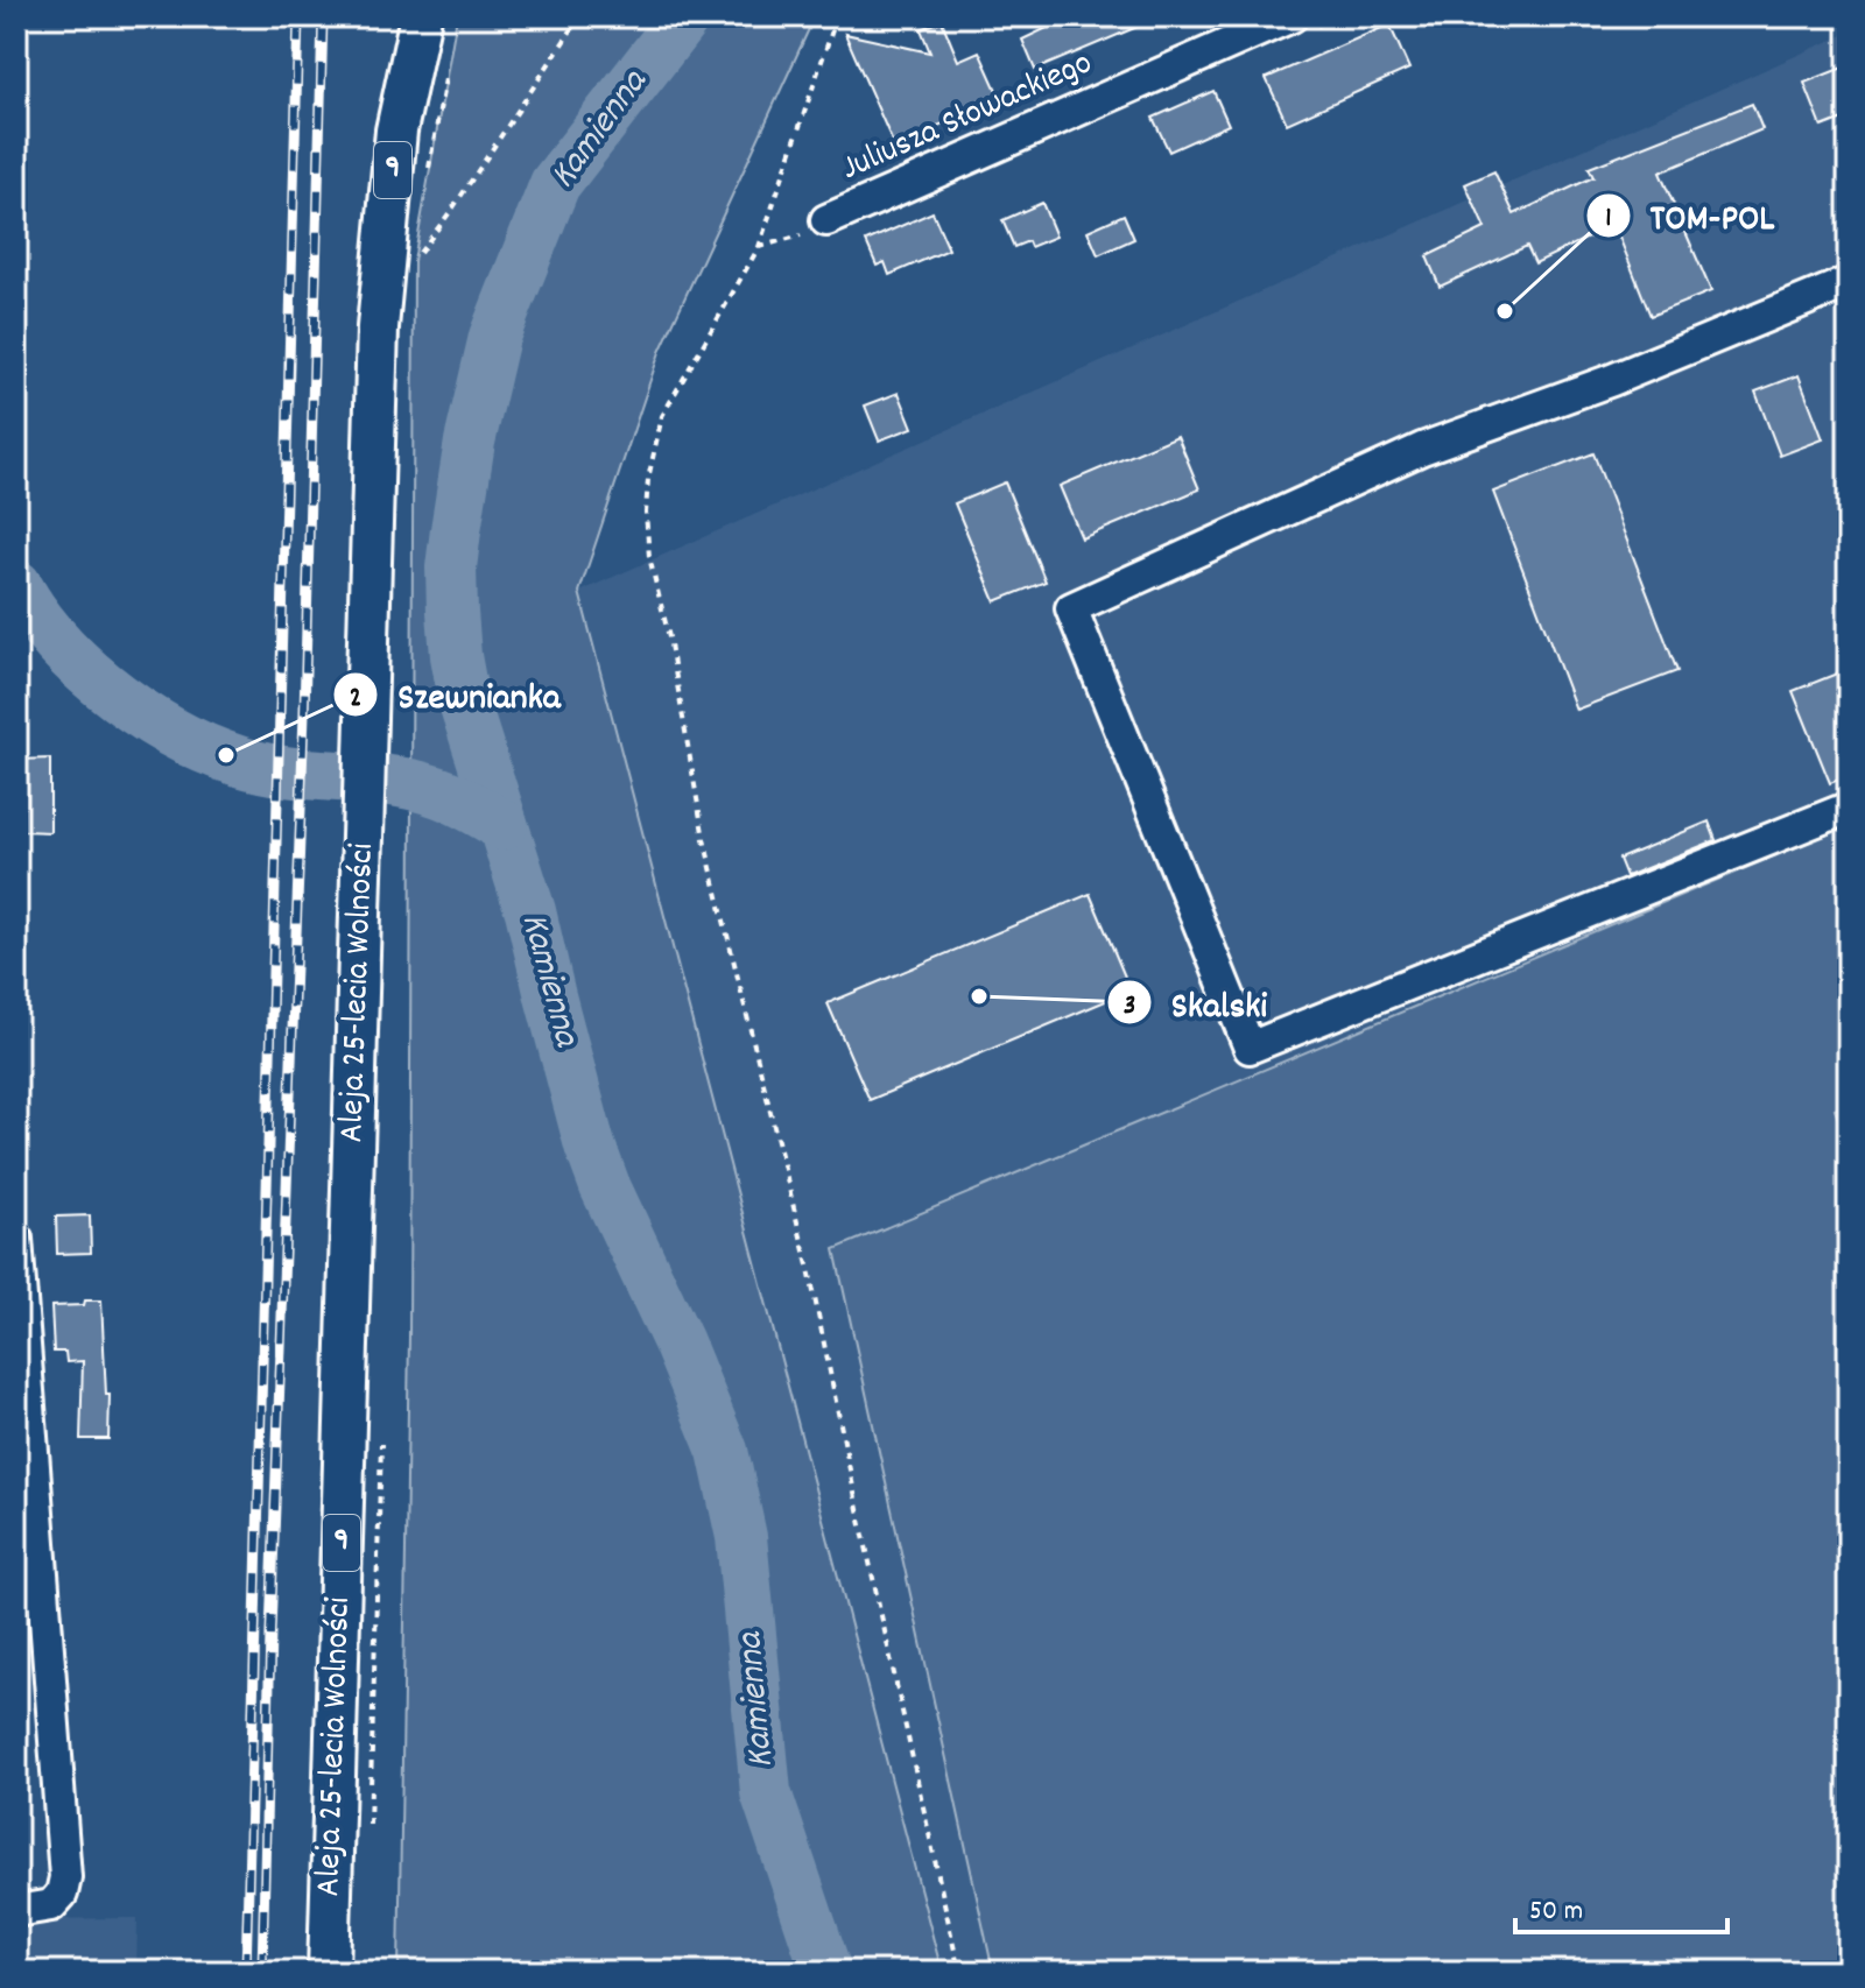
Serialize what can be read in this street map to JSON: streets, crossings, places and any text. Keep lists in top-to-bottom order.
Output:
{
  "streets": {
    "main road": ["9", "Aleja 25-lecia Wolności"],
    "street": ["Juliusza Słowackiego"]
  },
  "water": ["Kamienna"],
  "places": ["TOM-POL", "Szewnianka", "Skalski"],
  "scale_bar": "50 m"
}
